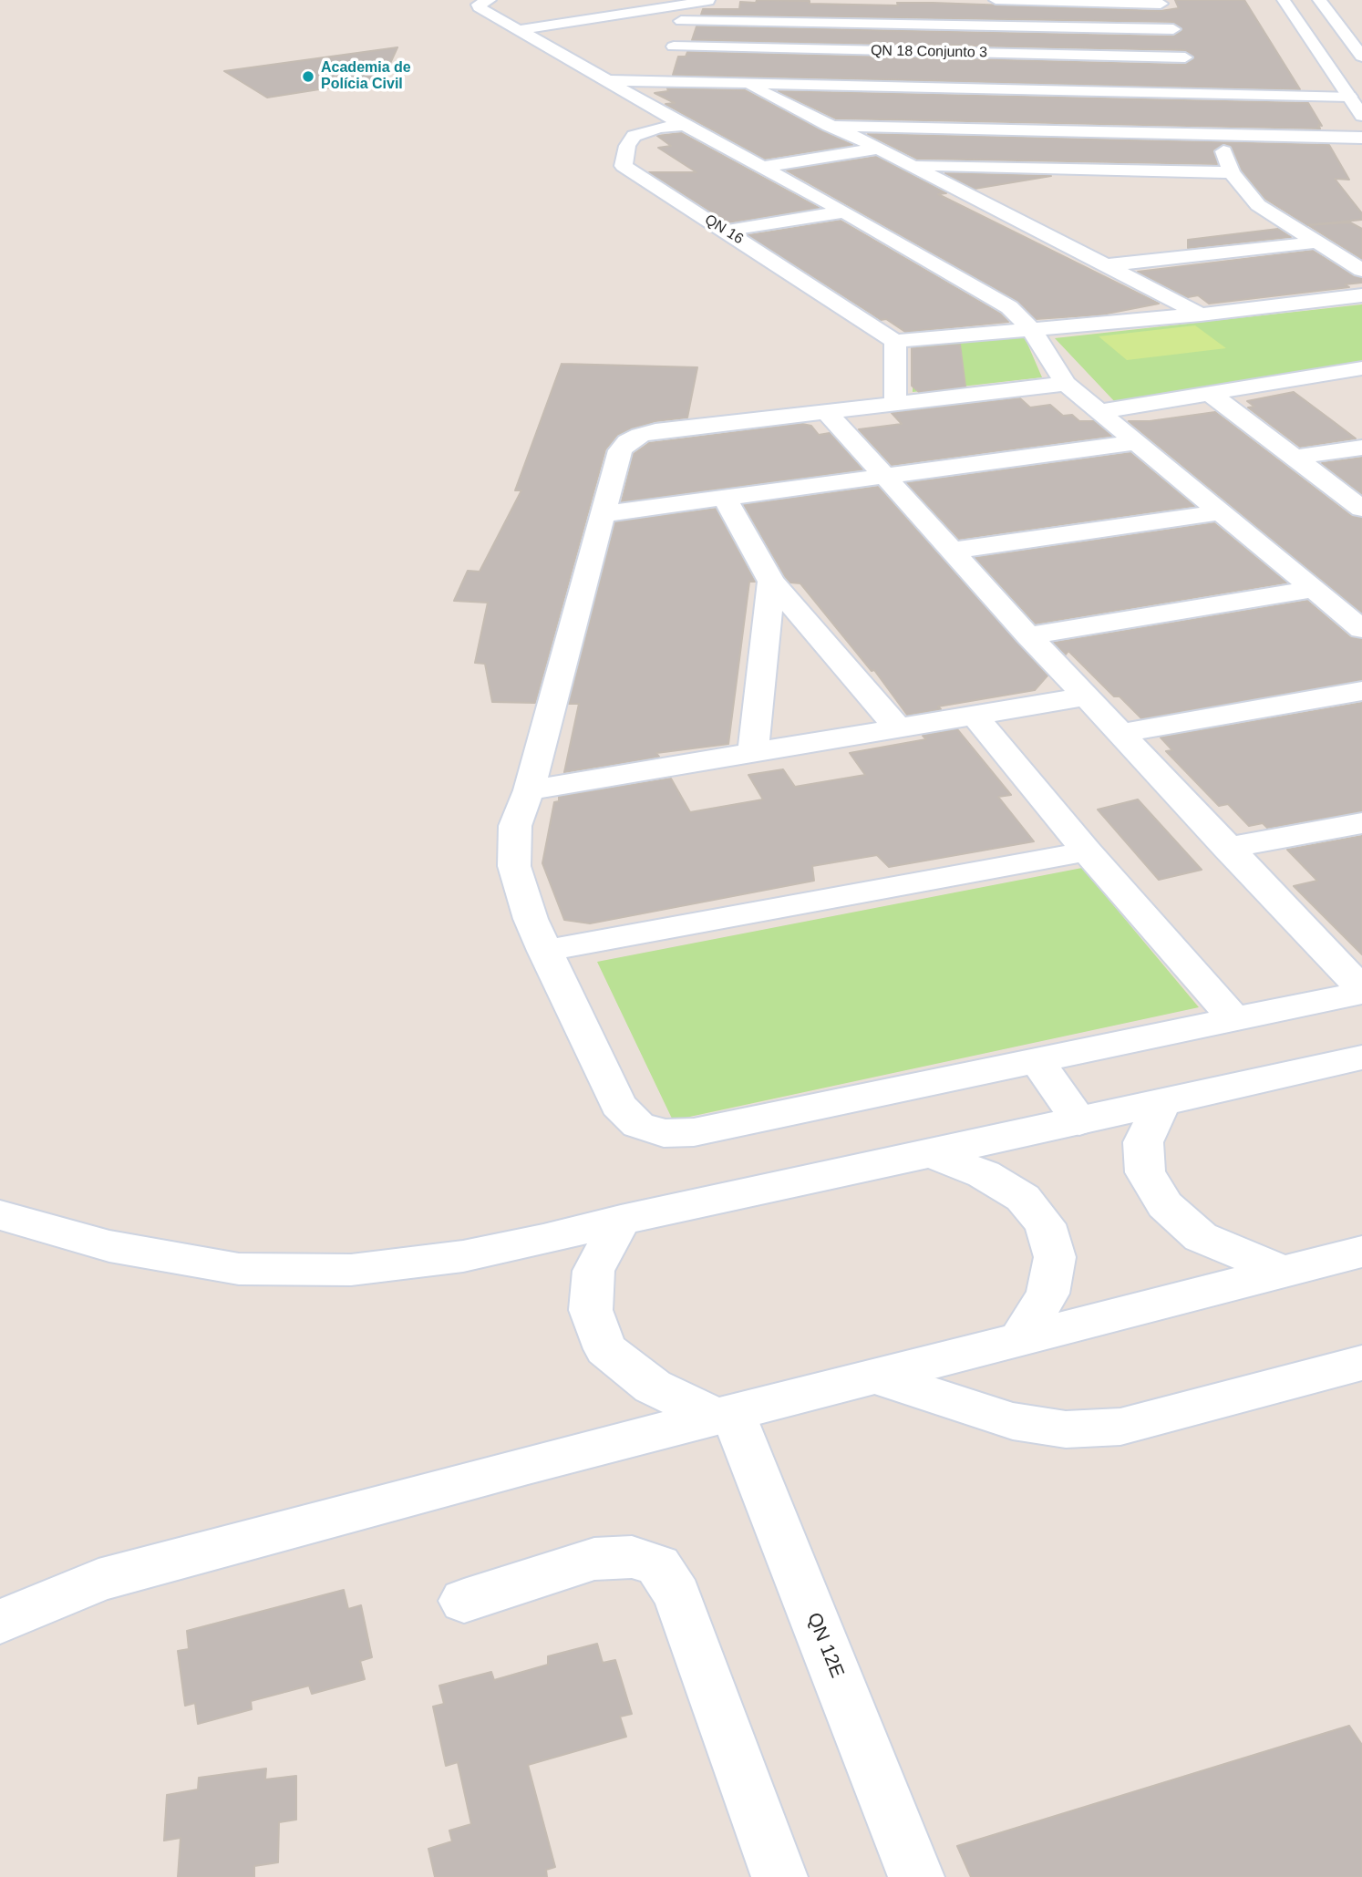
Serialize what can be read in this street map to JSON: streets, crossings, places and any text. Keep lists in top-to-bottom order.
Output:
{
  "streets": {
    "street": ["QN 18 Conjunto 3", "QN 16", "QN 12E"]
  },
  "places": ["Academia de Polícia Civil"]
}
